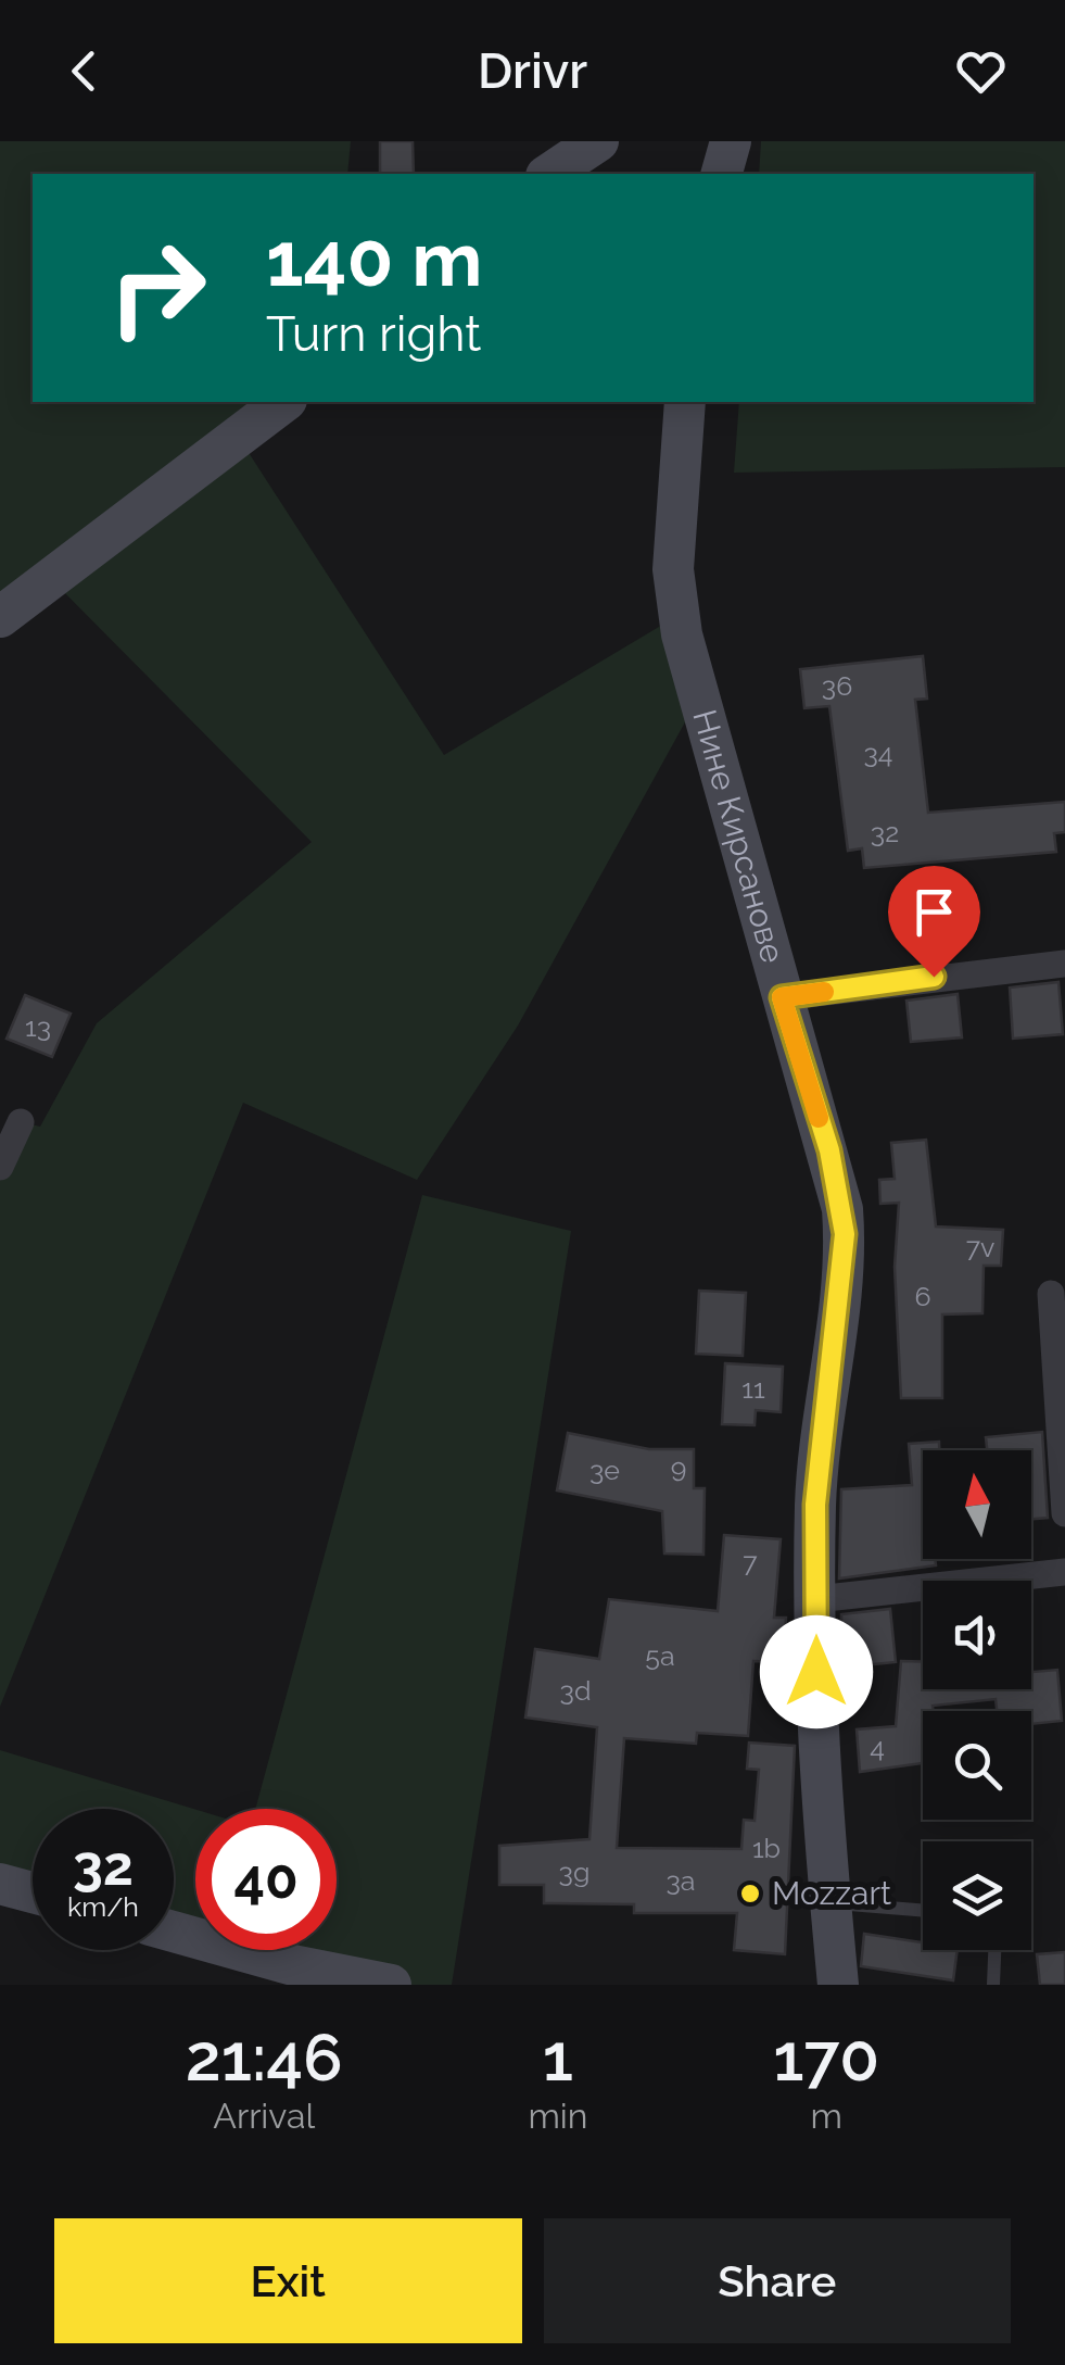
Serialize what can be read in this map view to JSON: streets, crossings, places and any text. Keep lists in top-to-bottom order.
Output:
{
  "streets": {
    "street": ["Нине Кирсанове"]
  },
  "places": ["Mozzart"],
  "house_numbers": [
    "36",
    "34",
    "32",
    "13",
    "7v",
    "6",
    "11",
    "9",
    "3e",
    "7",
    "5a",
    "3d",
    "4",
    "1b",
    "3g",
    "3a"
  ],
  "north": "top",
  "page": {
    "header": "Drivr",
    "turn": ["140 m", "Turn right"],
    "speed": "32 km/h",
    "limit": "40",
    "eta": [
      "21:46",
      "Arrival",
      "1",
      "min",
      "170",
      "m"
    ],
    "buttons": ["Exit", "Share"]
  }
}
